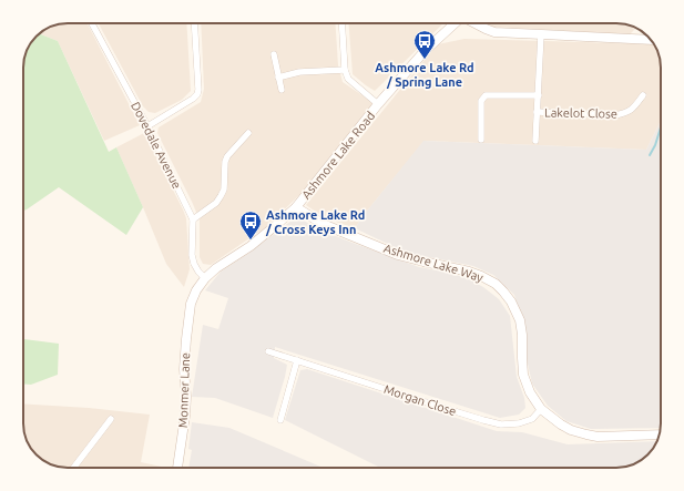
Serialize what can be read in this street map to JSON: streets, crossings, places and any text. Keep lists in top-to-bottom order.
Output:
{
  "streets": {
    "street": [
      "Lakelot Close",
      "Dovedale Avenue",
      "Ashmore Lake Road",
      "Ashmore Lake Way",
      "Monmer Lane",
      "Morgan Close"
    ]
  },
  "crossings": [
    ["Dovedale Avenue", "Ashmore Lake Road"],
    ["Ashmore Lake Road", "Ashmore Lake Way"],
    ["Ashmore Lake Road", "Monmer Lane"],
    ["Ashmore Lake Way", "Morgan Close"]
  ],
  "places": {
    "bus stop": ["Ashmore Lake Rd / Spring Lane", "Ashmore Lake Rd / Cross Keys Inn"]
  }
}
